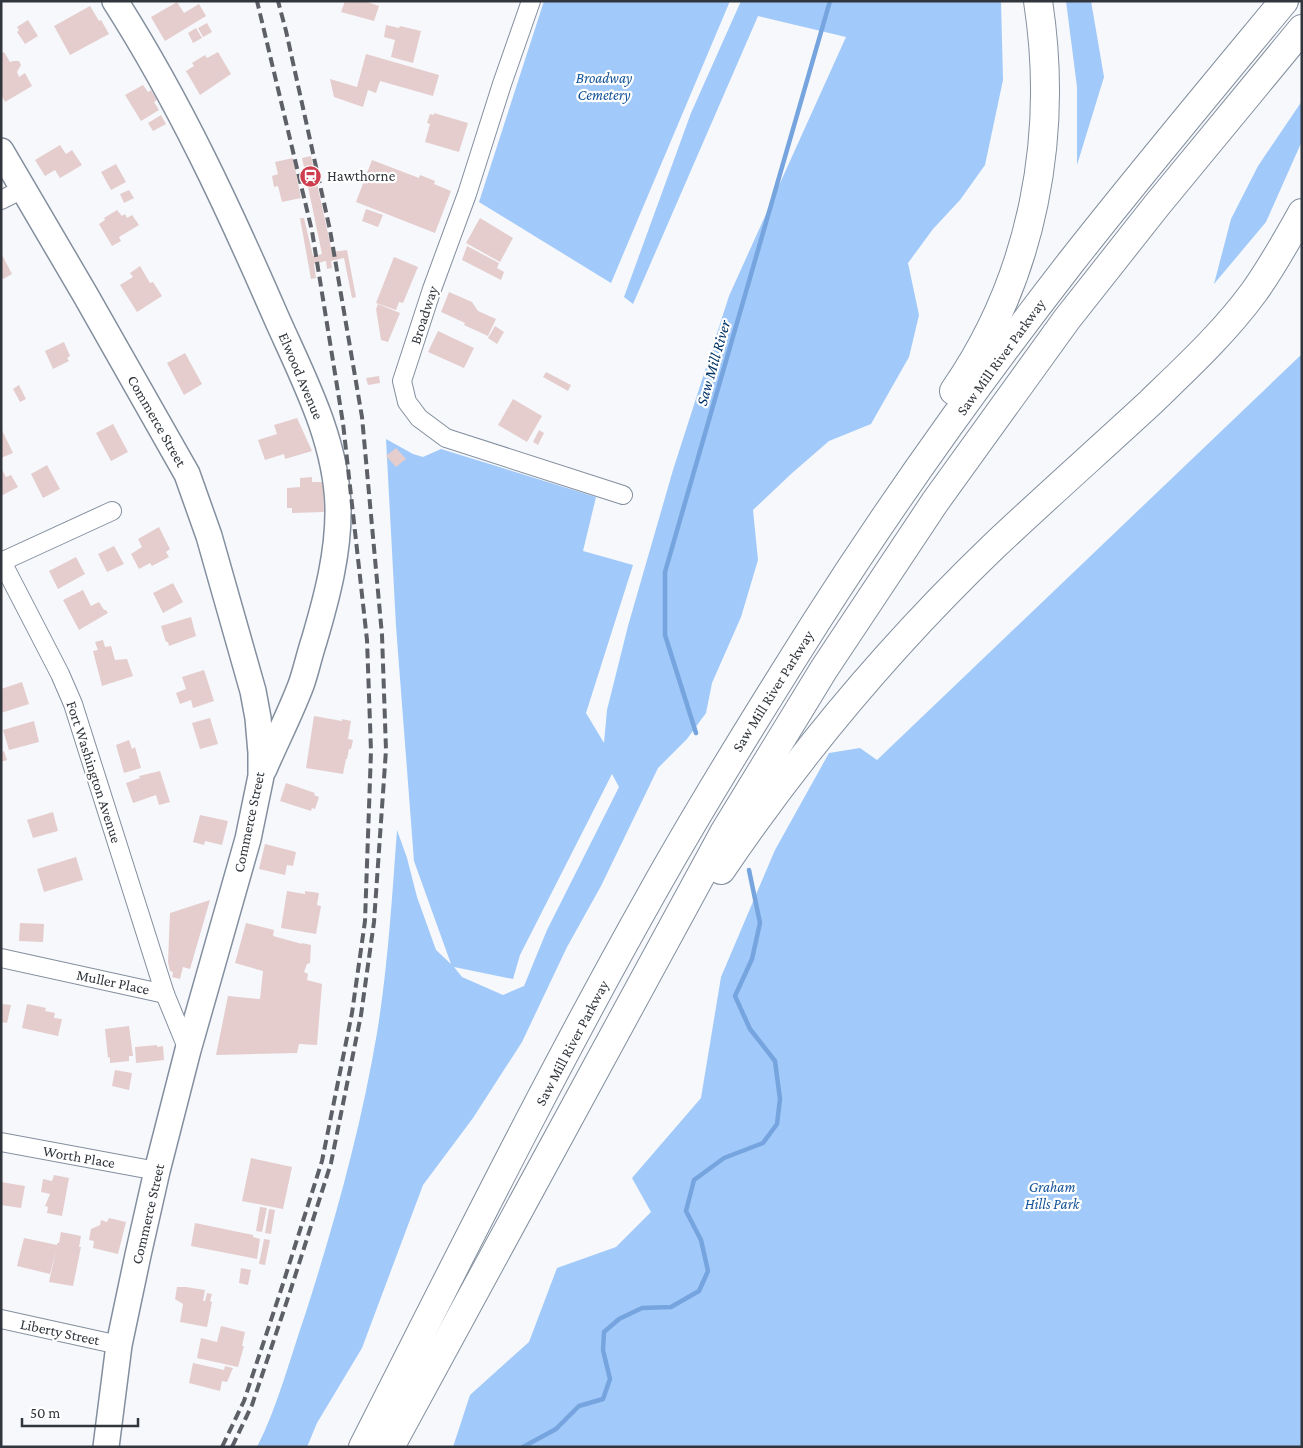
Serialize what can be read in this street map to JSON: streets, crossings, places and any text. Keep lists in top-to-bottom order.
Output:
{
  "streets": {
    "highway": ["Saw Mill River Parkway"],
    "main road": ["Elwood Avenue", "Commerce Street"],
    "street": [
      "Broadway",
      "Fort Washington Avenue",
      "Muller Place",
      "Worth Place",
      "Liberty Street"
    ]
  },
  "crossings": [
    ["Elwood Avenue", "Commerce Street"],
    ["Commerce Street", "Muller Place"],
    ["Commerce Street", "Worth Place"],
    ["Commerce Street", "Liberty Street"],
    ["Fort Washington Avenue", "Muller Place"]
  ],
  "water": ["Saw Mill River"],
  "parks": ["Broadway Cemetery", "Graham Hills Park"],
  "places": {
    "station": ["Hawthorne"]
  },
  "scale_bar": "50 m"
}
